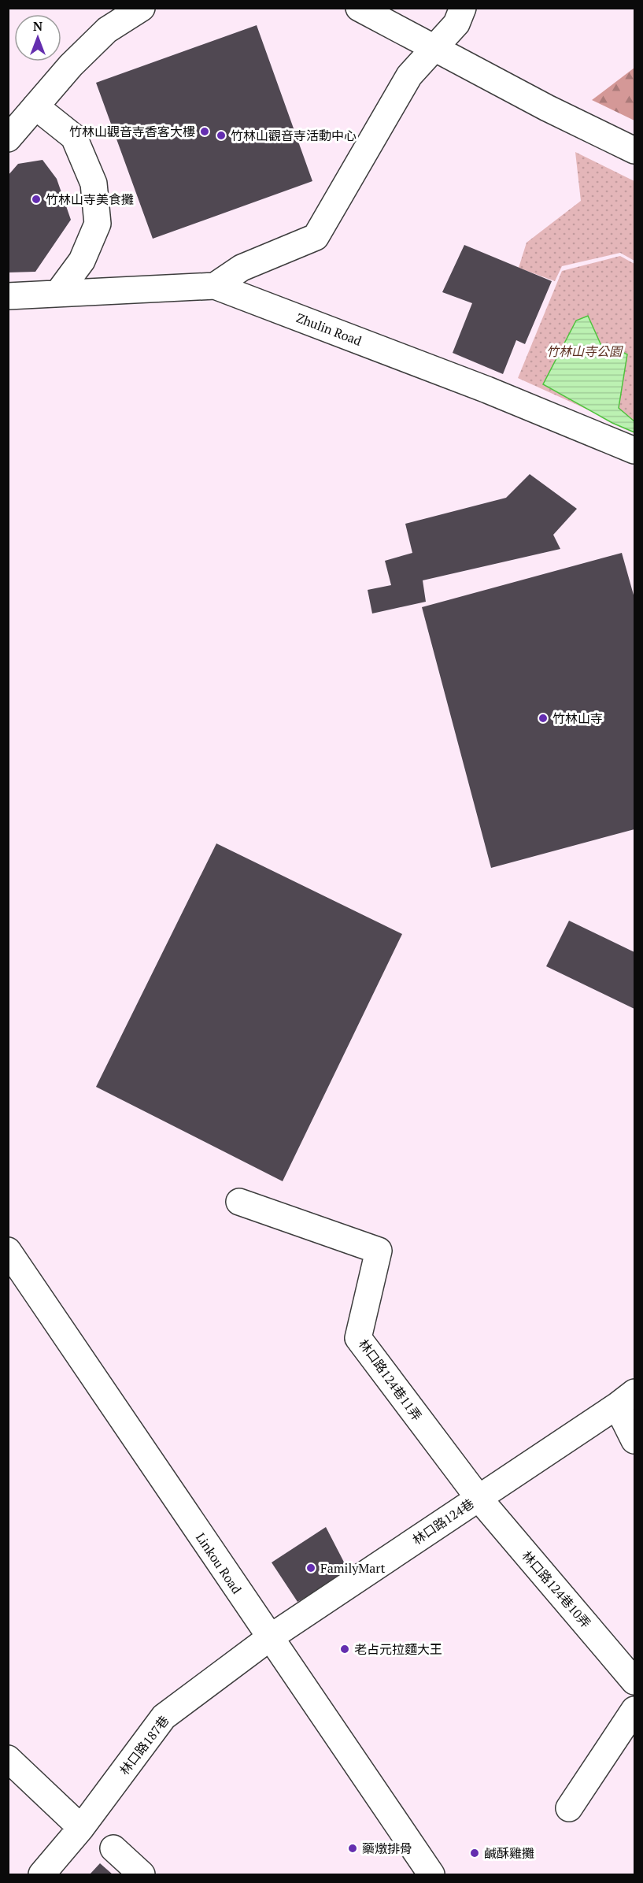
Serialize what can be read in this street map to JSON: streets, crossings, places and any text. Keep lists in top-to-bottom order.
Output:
{
  "streets": {
    "street": [
      "Zhulin Road",
      "林口路124巷11弄",
      "林口路124巷",
      "Linkou Road",
      "林口路124巷10弄",
      "林口路187巷"
    ]
  },
  "crossings": [
    ["林口路124巷11弄", "林口路124巷"],
    ["林口路124巷11弄", "林口路124巷10弄"],
    ["林口路124巷", "Linkou Road"],
    ["林口路124巷", "林口路124巷10弄"],
    ["林口路124巷", "林口路187巷"],
    ["Linkou Road", "林口路187巷"]
  ],
  "parks": ["竹林山寺公園"],
  "places": [
    "竹林山觀音寺香客大樓",
    "竹林山觀音寺活動中心",
    "竹林山寺美食攤",
    "竹林山寺",
    "FamilyMart",
    "老占元拉麵大王",
    "藥燉排骨",
    "鹹酥雞攤"
  ],
  "north": "top"
}
